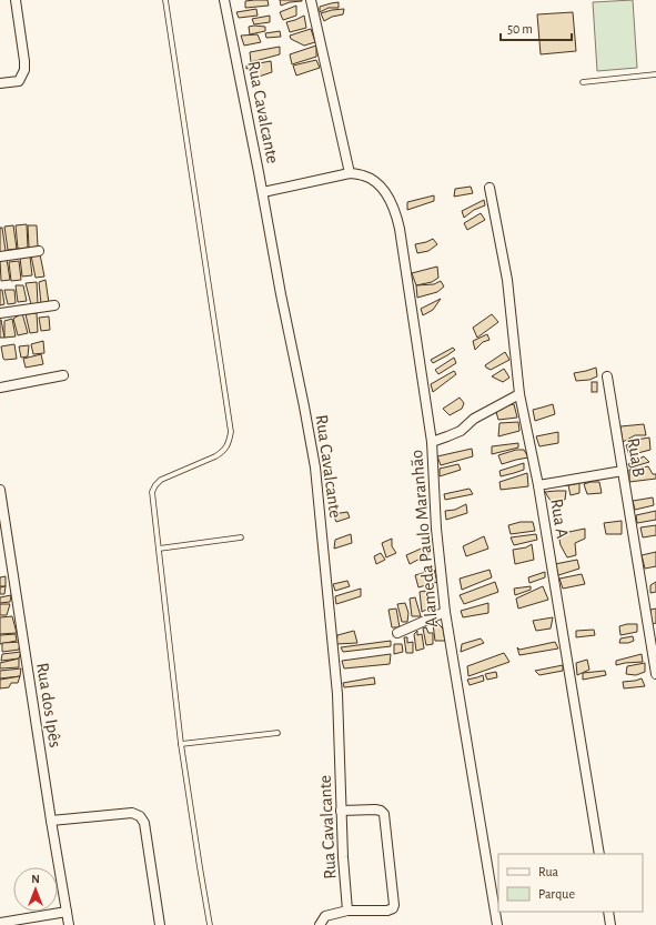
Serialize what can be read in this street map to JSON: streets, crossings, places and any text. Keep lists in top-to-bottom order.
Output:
{
  "streets": {
    "street": [
      "Rua Cavalcante",
      "Rua B",
      "Rua A",
      "Alameda Paulo Maranhão",
      "Rua dos Ipês"
    ]
  },
  "crossings": [
    ["Rua Cavalcante", "Alameda Paulo Maranhão"]
  ],
  "legend": ["Rua", "Parque"],
  "scale_bar": "50 m",
  "north": "top"
}
